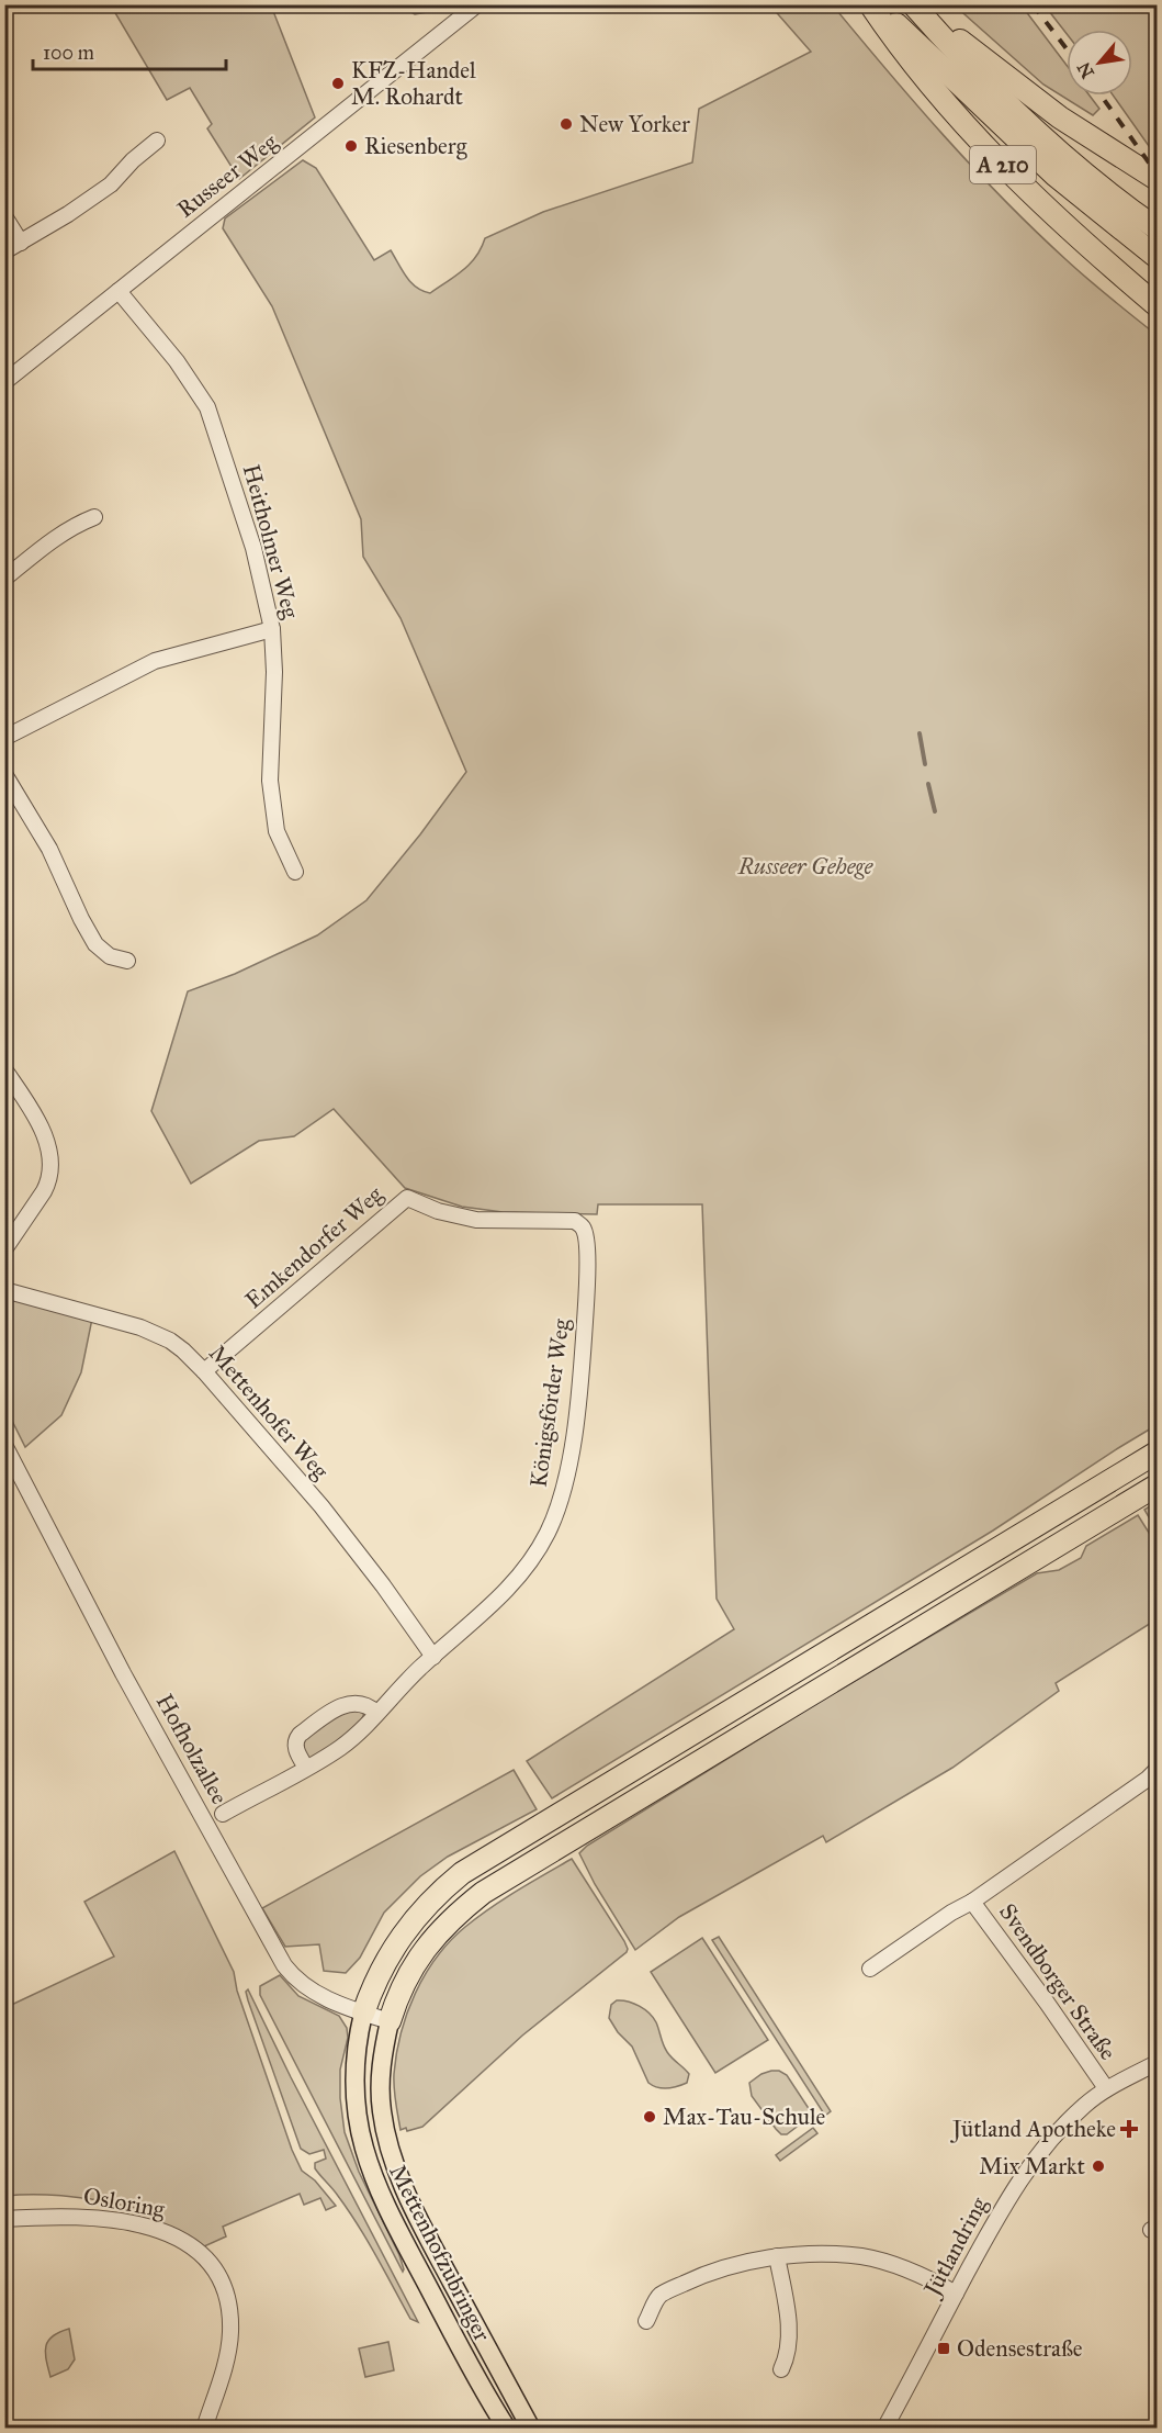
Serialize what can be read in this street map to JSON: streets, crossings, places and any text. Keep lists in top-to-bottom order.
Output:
{
  "streets": {
    "highway": ["A 210"],
    "main road": ["Mettenhofzubringer"],
    "street": [
      "Russeer Weg",
      "Heitholmer Weg",
      "Emkendorfer Weg",
      "Königsförder Weg",
      "Mettenhofer Weg",
      "Hofholzallee",
      "Svendborger Straße",
      "Osloring",
      "Jütlandring"
    ]
  },
  "crossings": [
    ["Russeer Weg", "Heitholmer Weg"],
    ["Emkendorfer Weg", "Königsförder Weg"],
    ["Emkendorfer Weg", "Mettenhofer Weg"],
    ["Königsförder Weg", "Mettenhofer Weg"],
    ["Hofholzallee", "Mettenhofzubringer"],
    ["Svendborger Straße", "Jütlandring"]
  ],
  "parks": ["Russeer Gehege"],
  "places": {
    "other": [
      "KFZ-Handel M. Rohardt",
      "New Yorker",
      "Riesenberg",
      "Max-Tau-Schule",
      "Mix Markt"
    ],
    "health": ["Jütland Apotheke"],
    "transit": ["Odensestraße"]
  },
  "scale_bar": "100 m",
  "north": "bottom left"
}
